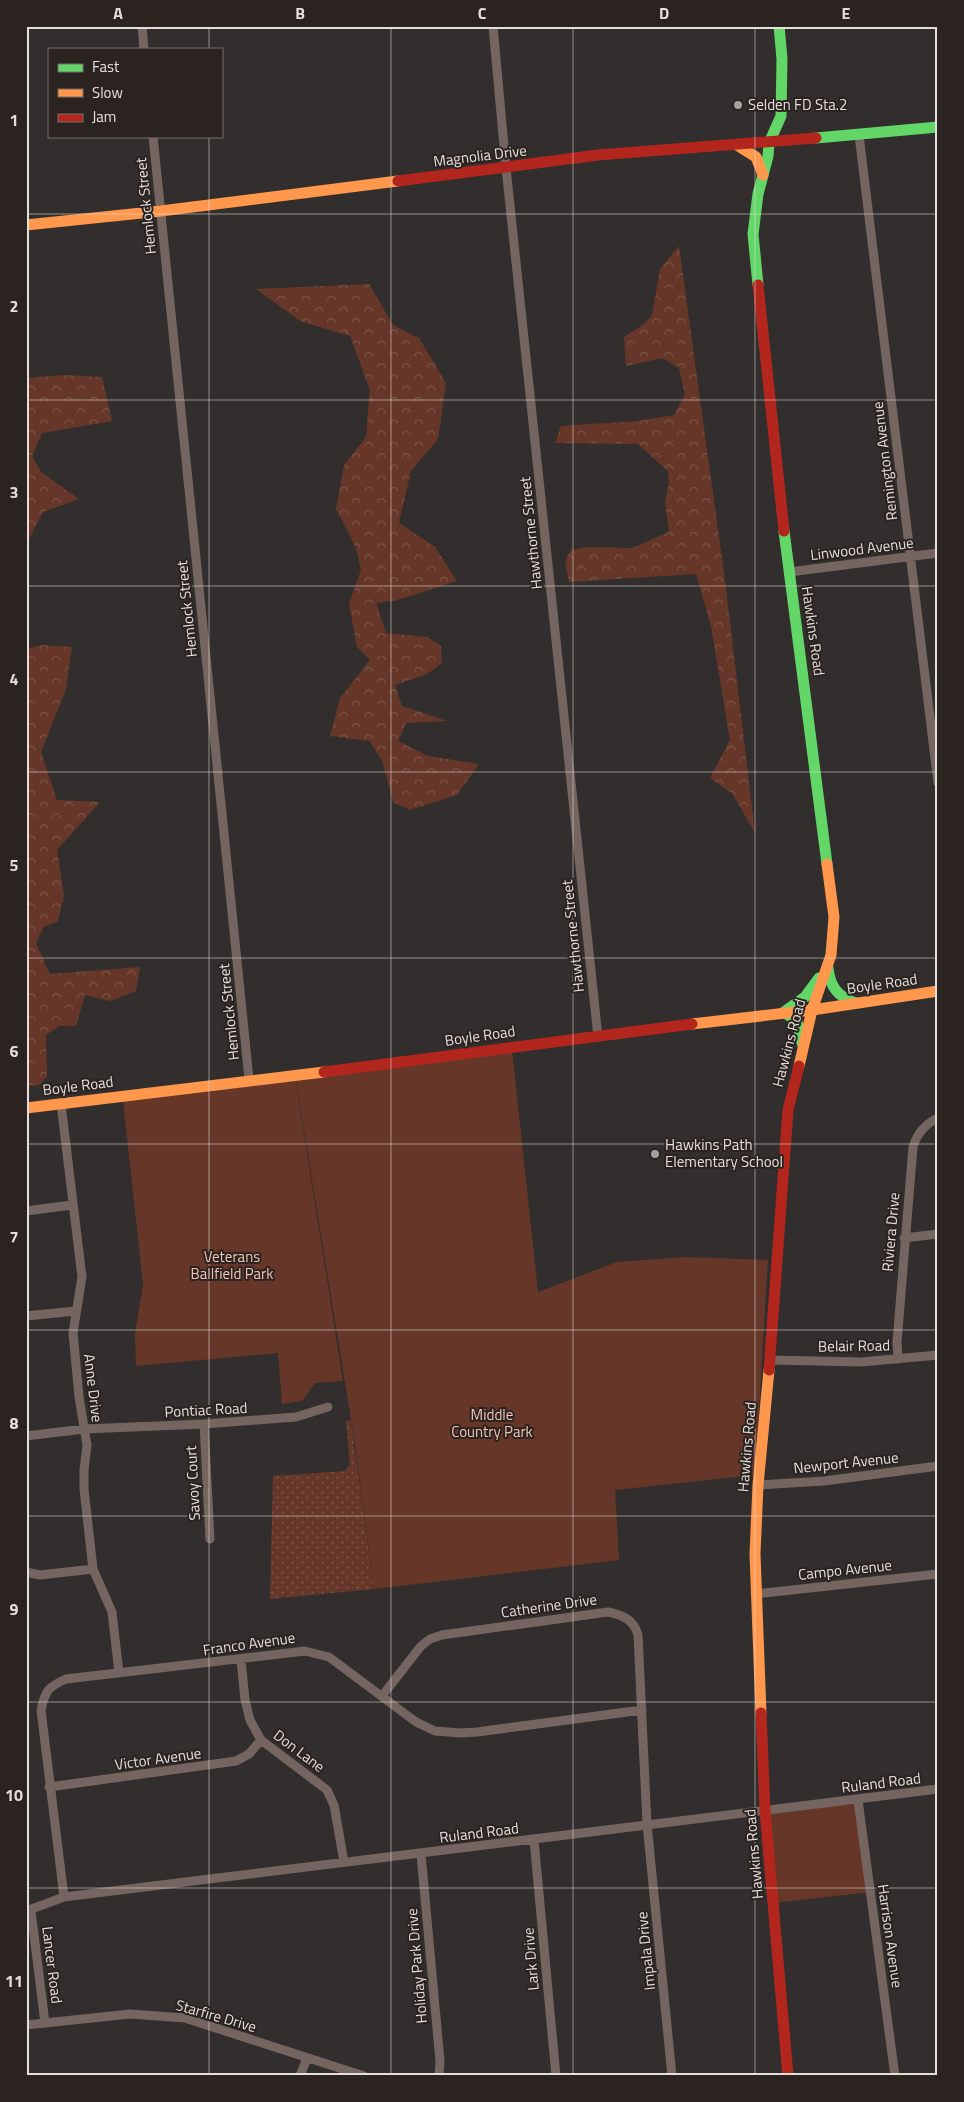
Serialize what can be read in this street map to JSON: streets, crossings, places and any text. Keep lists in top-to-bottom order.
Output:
{
  "streets": {
    "street": [
      "Magnolia Drive",
      "Hemlock Street",
      "Remington Avenue",
      "Hawthorne Street",
      "Linwood Avenue",
      "Hawkins Road",
      "Boyle Road",
      "Riviera Drive",
      "Belair Road",
      "Anne Drive",
      "Pontiac Road",
      "Newport Avenue",
      "Savoy Court",
      "Campo Avenue",
      "Catherine Drive",
      "Franco Avenue",
      "Don Lane",
      "Victor Avenue",
      "Ruland Road",
      "Harrison Avenue",
      "Impala Drive",
      "Lark Drive",
      "Lancer Road",
      "Holiday Park Drive",
      "Starfire Drive"
    ]
  },
  "crossings": [
    ["Magnolia Drive", "Hemlock Street"],
    ["Magnolia Drive", "Remington Avenue"],
    ["Magnolia Drive", "Hawthorne Street"],
    ["Magnolia Drive", "Hawkins Road"],
    ["Hemlock Street", "Boyle Road"],
    ["Remington Avenue", "Linwood Avenue"],
    ["Hawthorne Street", "Boyle Road"],
    ["Linwood Avenue", "Hawkins Road"],
    ["Hawkins Road", "Boyle Road"],
    ["Hawkins Road", "Belair Road"],
    ["Hawkins Road", "Newport Avenue"],
    ["Hawkins Road", "Campo Avenue"],
    ["Hawkins Road", "Ruland Road"],
    ["Boyle Road", "Anne Drive"],
    ["Riviera Drive", "Belair Road"],
    ["Anne Drive", "Pontiac Road"],
    ["Anne Drive", "Franco Avenue"],
    ["Pontiac Road", "Savoy Court"],
    ["Catherine Drive", "Franco Avenue"],
    ["Catherine Drive", "Ruland Road"],
    ["Catherine Drive", "Impala Drive"],
    ["Franco Avenue", "Don Lane"],
    ["Franco Avenue", "Victor Avenue"],
    ["Franco Avenue", "Ruland Road"],
    ["Don Lane", "Victor Avenue"],
    ["Don Lane", "Ruland Road"],
    ["Ruland Road", "Harrison Avenue"],
    ["Ruland Road", "Impala Drive"],
    ["Ruland Road", "Lark Drive"],
    ["Ruland Road", "Lancer Road"],
    ["Ruland Road", "Holiday Park Drive"],
    ["Lancer Road", "Starfire Drive"]
  ],
  "parks": ["Veterans Ballfield Park", "Middle Country Park"],
  "places": ["Selden FD Sta.2", "Hawkins Path Elementary School"],
  "legend": ["Fast", "Slow", "Jam"],
  "grid": {
    "columns": [
      "A",
      "B",
      "C",
      "D",
      "E"
    ],
    "rows": [
      "1",
      "2",
      "3",
      "4",
      "5",
      "6",
      "7",
      "8",
      "9",
      "10",
      "11"
    ]
  }
}
